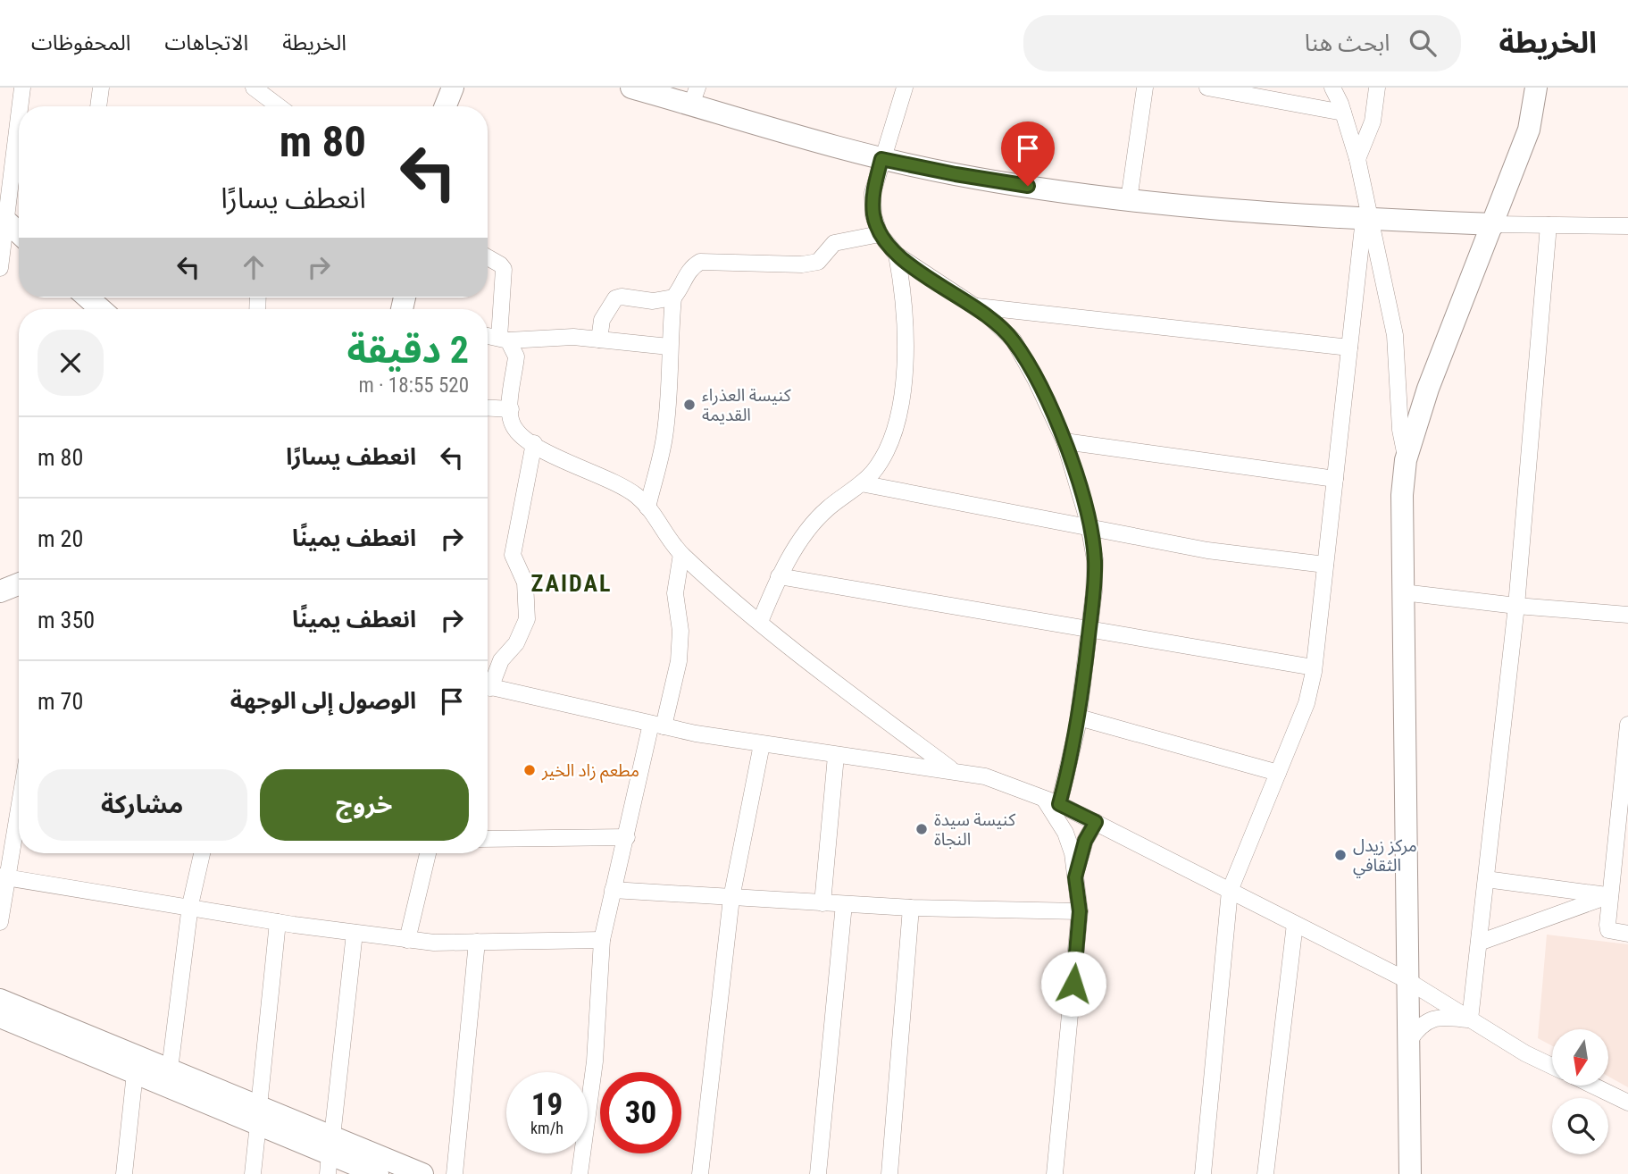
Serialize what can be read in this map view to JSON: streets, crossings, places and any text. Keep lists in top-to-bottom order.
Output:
{
  "districts": ["ZAIDAL"],
  "places": [
    "كنيسة العذراء القديمة",
    "مطعم زاد الخير",
    "كنيسة سيدة النجاة",
    "مركز زيدل الثقافي"
  ],
  "north": "bottom",
  "page": {
    "header": "الخريطة",
    "search": "ابحث هنا",
    "nav": ["الخريطة", "الاتجاهات", "المحفوظات"],
    "turn": ["80 m", "انعطف يسارًا"],
    "heading": ["2 دقيقة", "520 m · 18:55"],
    "list": [
      {
        "name": "انعطف يسارًا",
        "value": "80 m"
      },
      {
        "name": "انعطف يمينًا",
        "value": "20 m"
      },
      {
        "name": "انعطف يمينًا",
        "value": "350 m"
      },
      {
        "name": "الوصول إلى الوجهة",
        "value": "70 m"
      }
    ],
    "buttons": ["خروج", "مشاركة"],
    "speed": "19 km/h",
    "limit": "30"
  }
}
